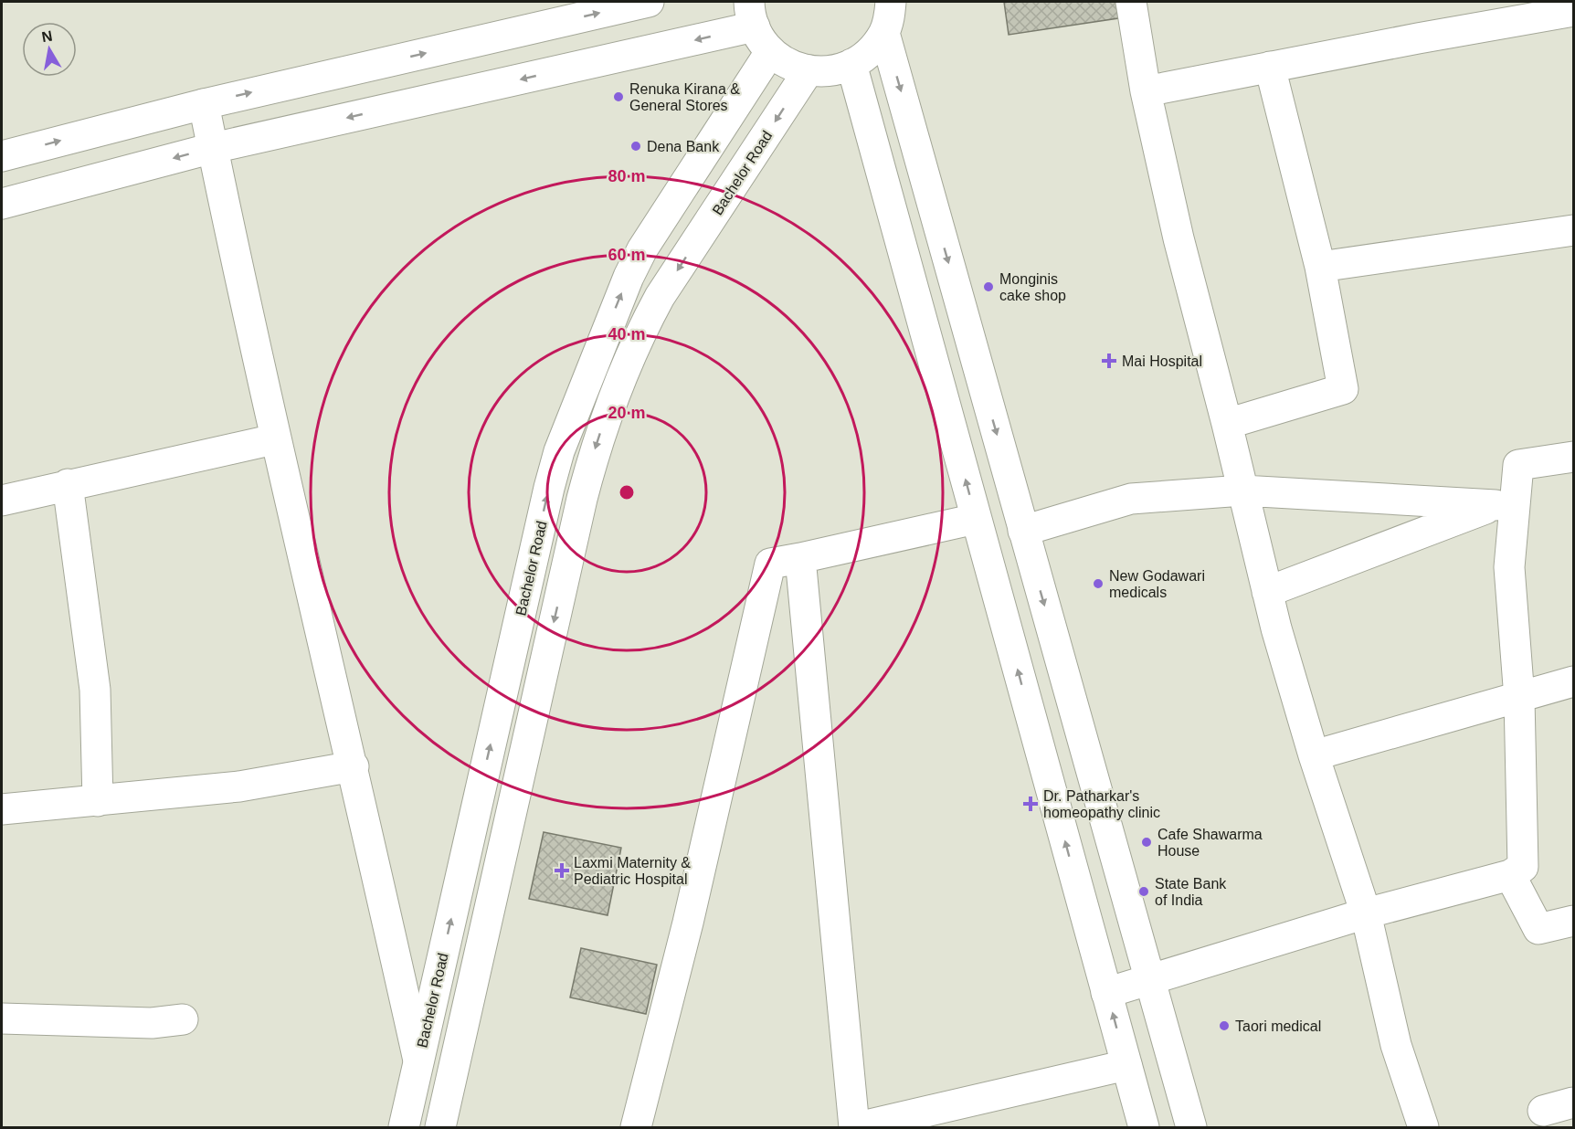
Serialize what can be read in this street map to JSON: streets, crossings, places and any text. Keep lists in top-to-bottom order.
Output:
{
  "streets": {
    "street": ["Bachelor Road"]
  },
  "places": {
    "other": [
      "Renuka Kirana & General Stores",
      "Dena Bank",
      "Monginis cake shop",
      "New Godawari medicals",
      "Cafe Shawarma House",
      "State Bank of India",
      "Taori medical"
    ],
    "health": ["Mai Hospital", "Dr. Patharkar's homeopathy clinic", "Laxmi Maternity & Pediatric Hospital"]
  },
  "north": "top",
  "rings": [
    "80 m",
    "60 m",
    "40 m",
    "20 m"
  ]
}
